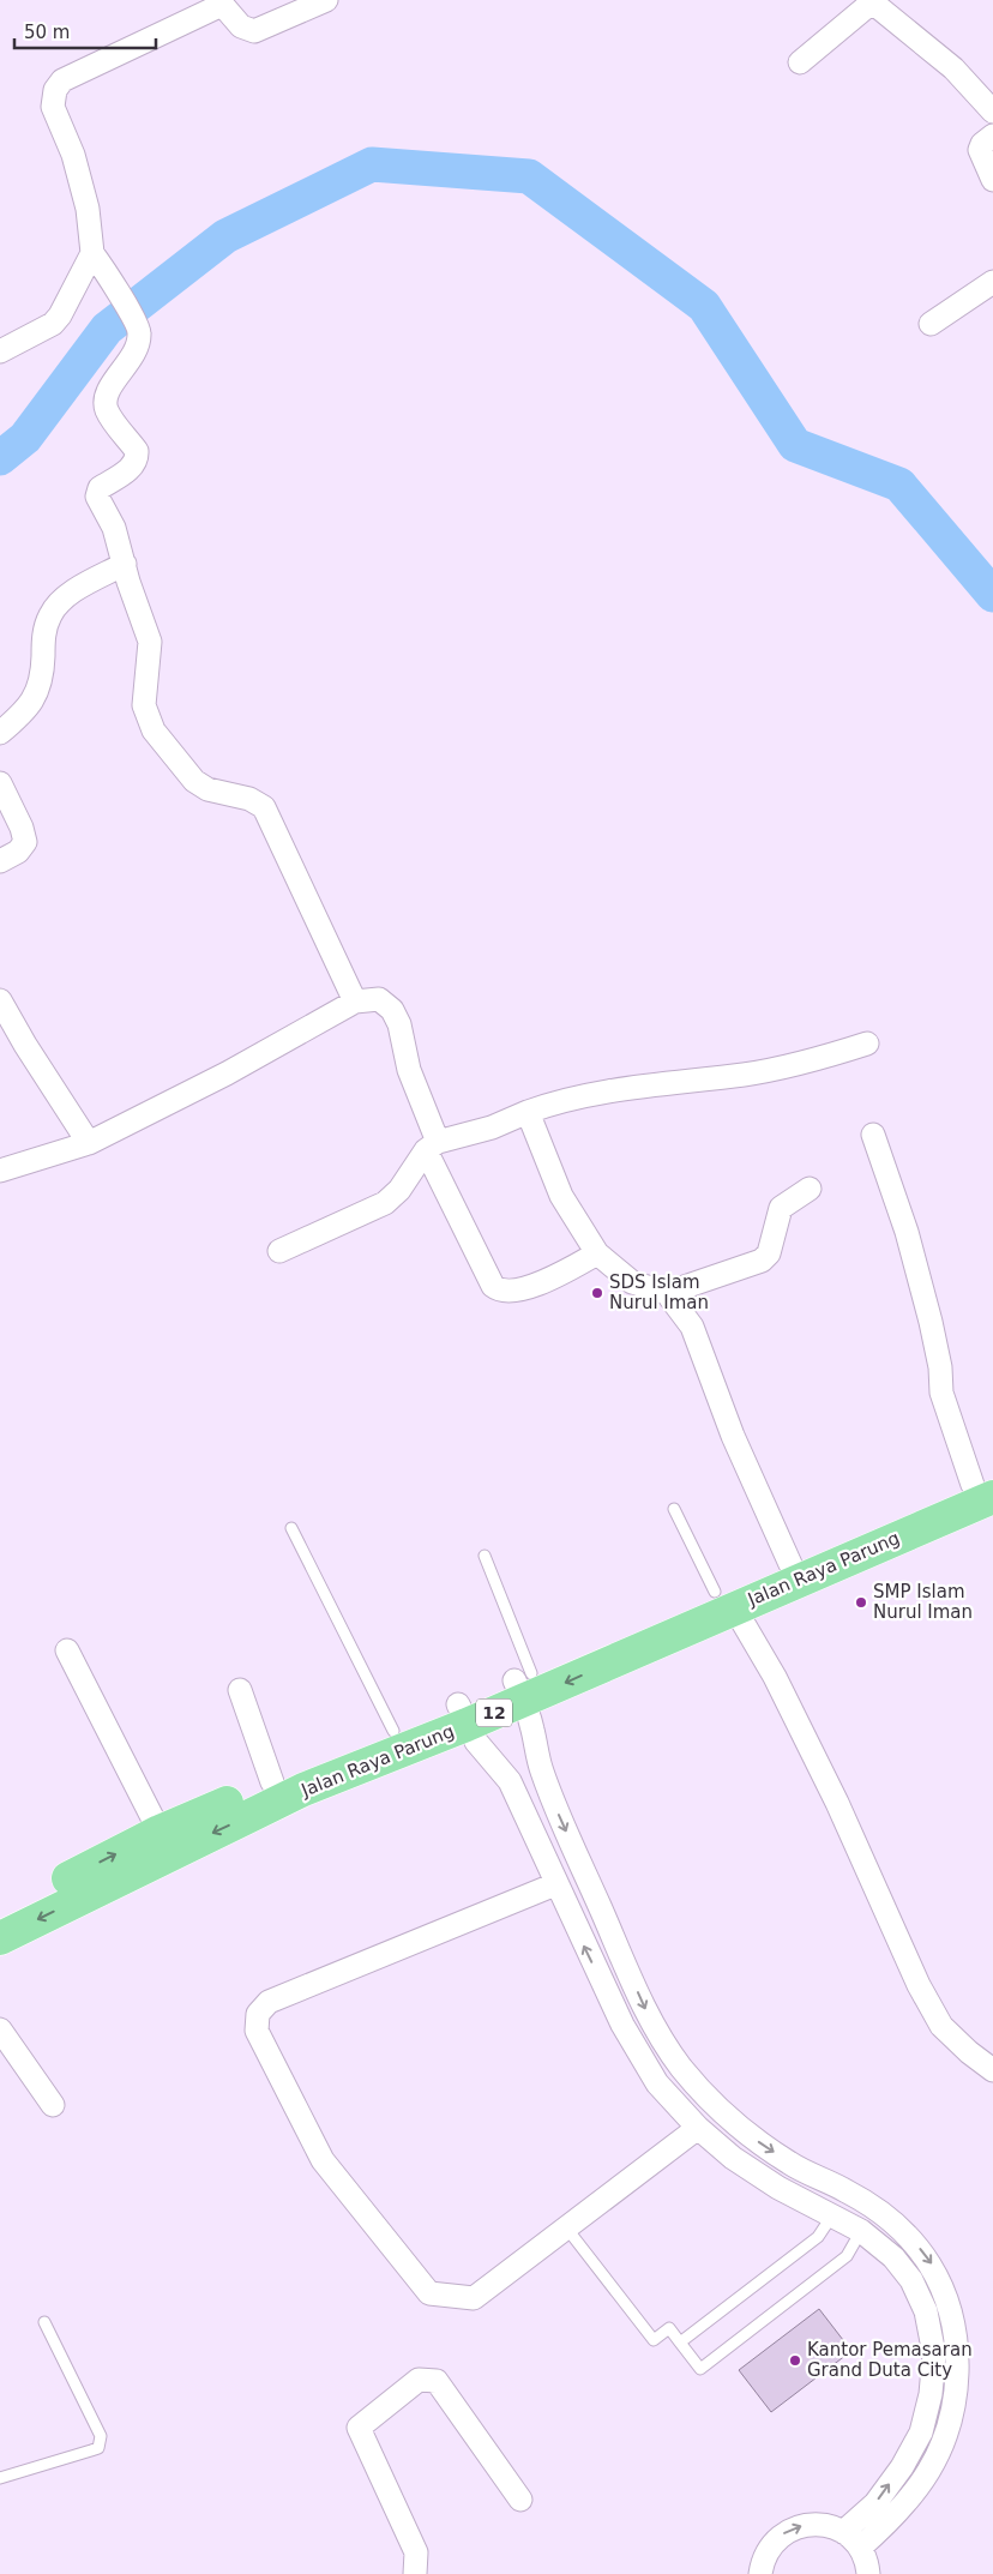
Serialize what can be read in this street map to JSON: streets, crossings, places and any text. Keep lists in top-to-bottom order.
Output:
{
  "streets": {
    "highway": ["Jalan Raya Parung", "12"]
  },
  "places": ["SDS Islam Nurul Iman", "SMP Islam Nurul Iman", "Kantor Pemasaran Grand Duta City"],
  "scale_bar": "50 m"
}
